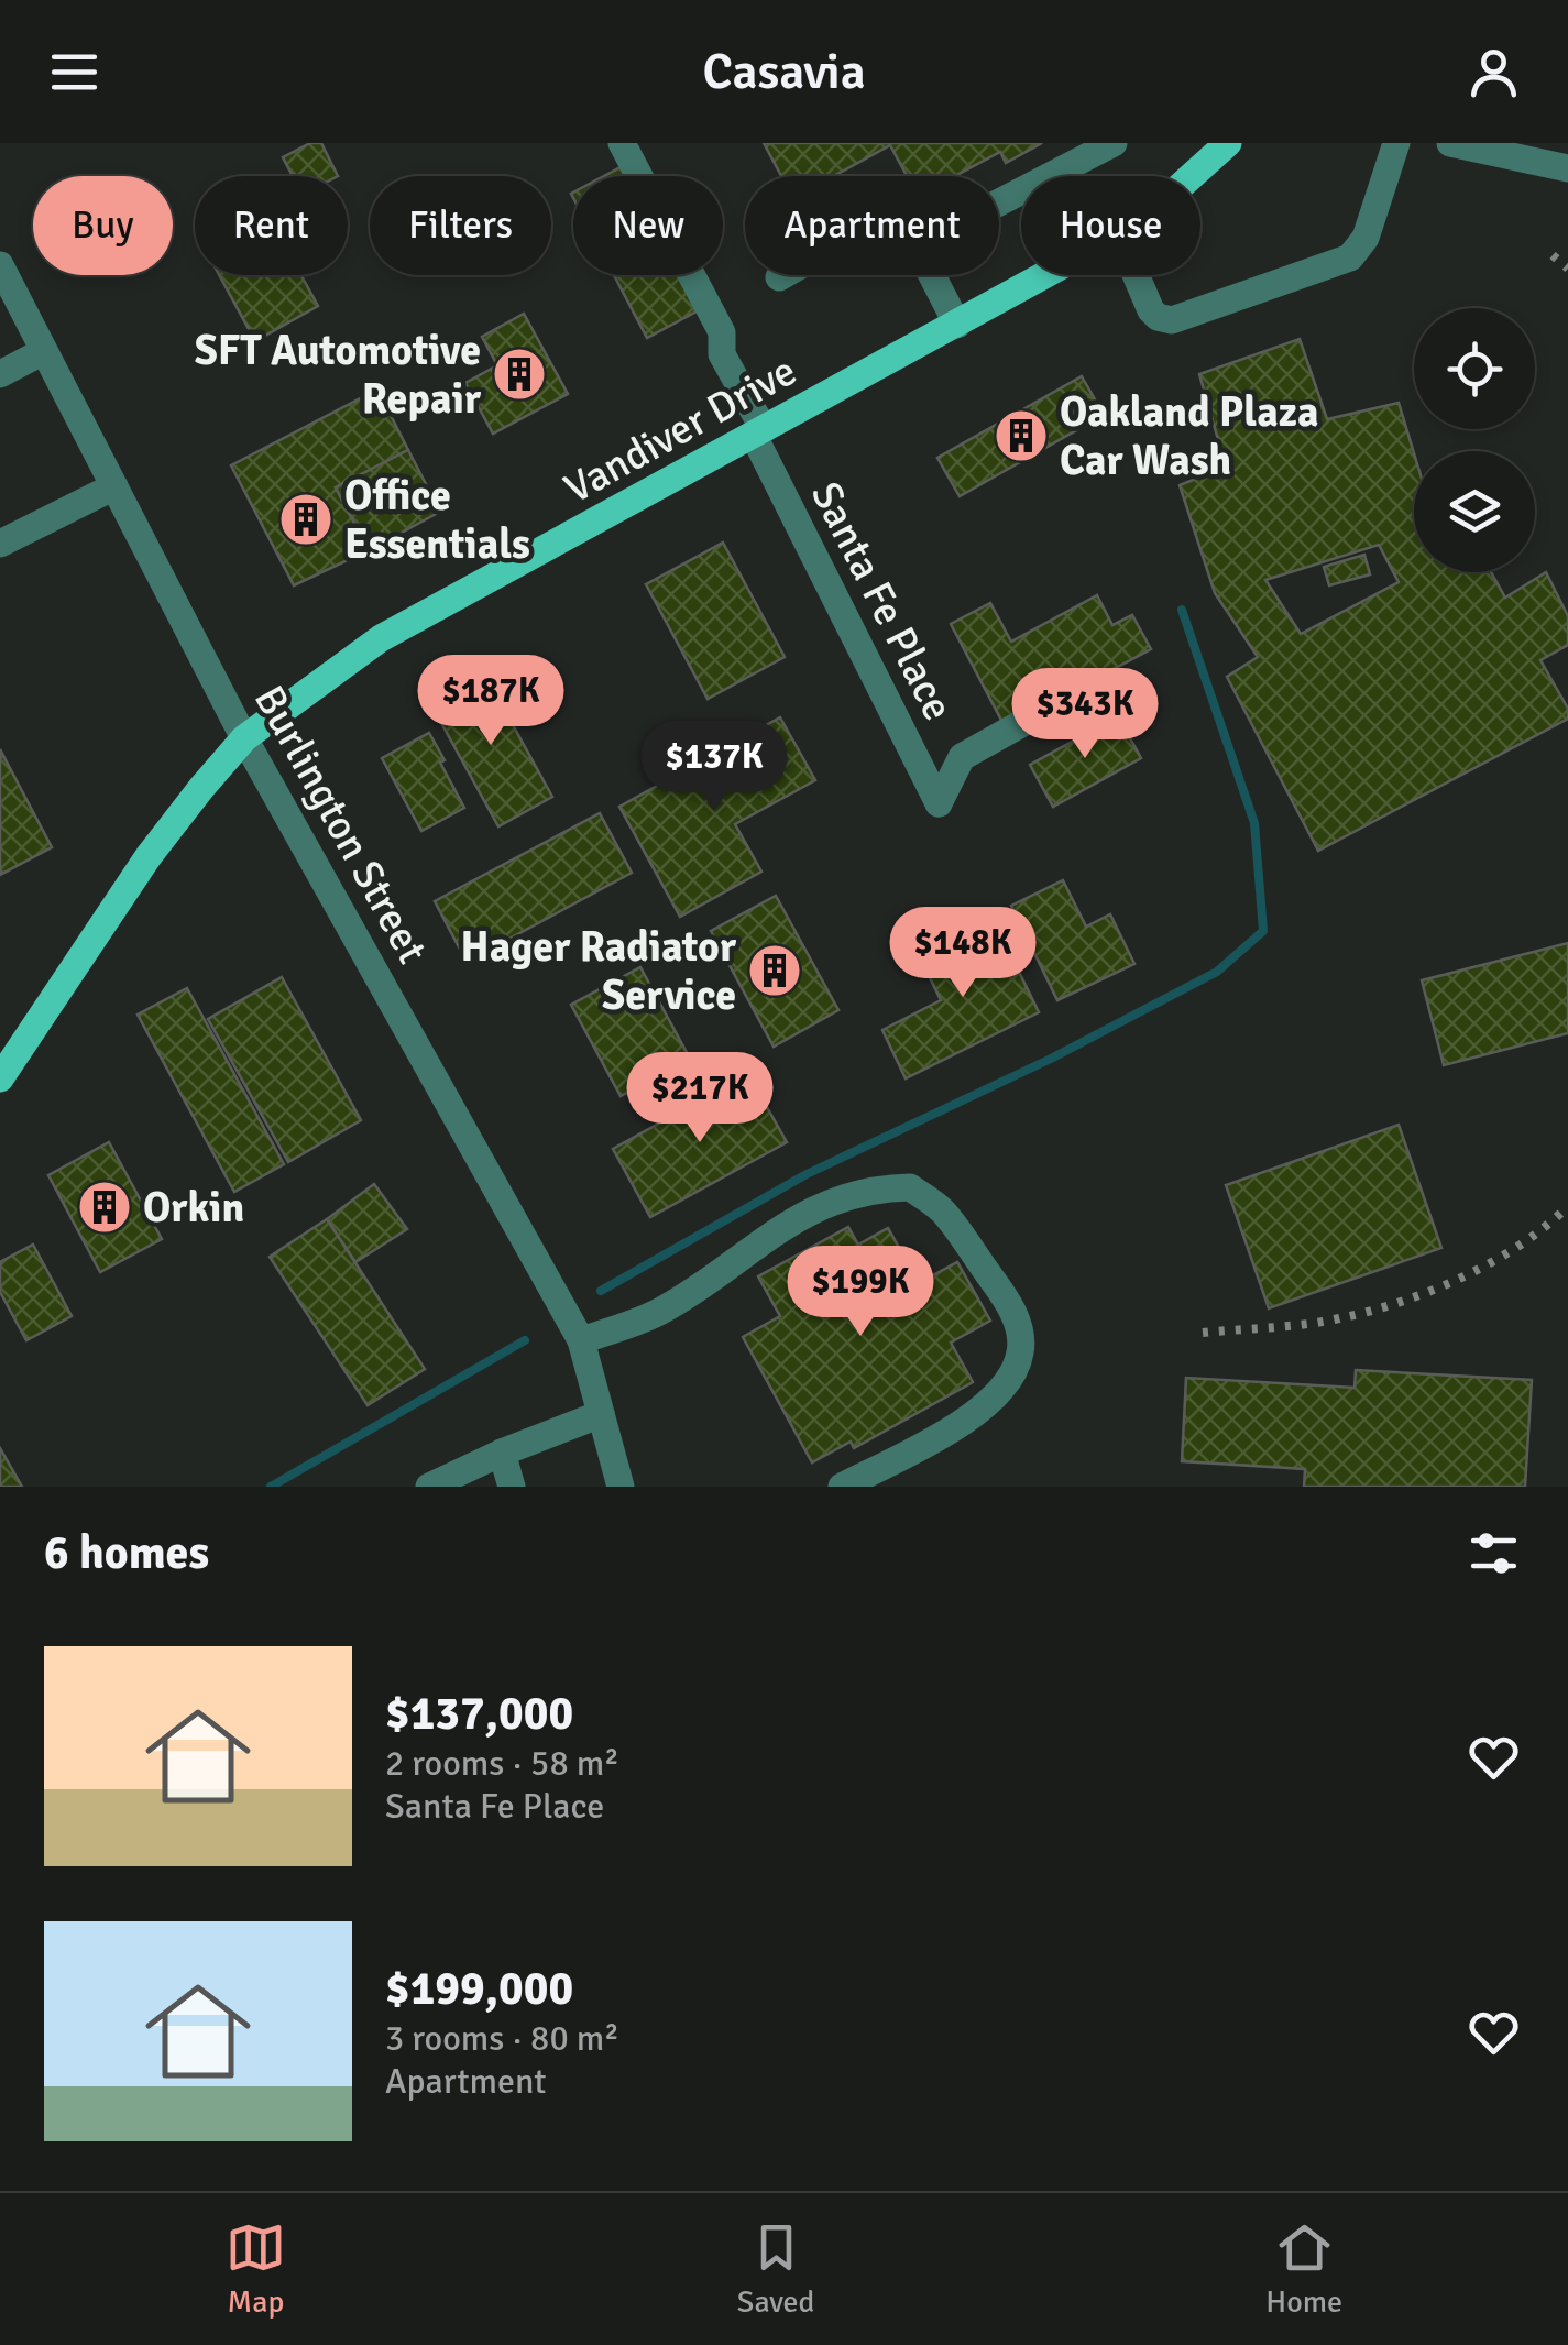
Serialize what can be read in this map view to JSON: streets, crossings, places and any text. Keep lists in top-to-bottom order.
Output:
{
  "streets": {
    "main road": ["Vandiver Drive"],
    "street": ["Santa Fe Place", "Burlington Street"]
  },
  "crossings": [
    ["Vandiver Drive", "Santa Fe Place"],
    ["Vandiver Drive", "Burlington Street"]
  ],
  "places": {
    "building": [
      "SFT Automotive Repair",
      "Oakland Plaza Car Wash",
      "Office Essentials",
      "Hager Radiator Service",
      "Orkin"
    ]
  },
  "page": {
    "header": "Casavia",
    "chip": [
      "Buy",
      "Rent",
      "Filters",
      "New",
      "Apartment",
      "House"
    ],
    "price": [
      "$187K",
      "$343K",
      "$137K",
      "$148K",
      "$217K",
      "$199K"
    ],
    "heading": "6 homes",
    "list": [
      {
        "name": "$137,000",
        "note": "2 rooms · 58 m² · Santa Fe Place"
      },
      {
        "name": "$199,000",
        "note": "3 rooms · 80 m² · Apartment"
      }
    ],
    "tabs": ["Map", "Saved", "Home"]
  }
}
